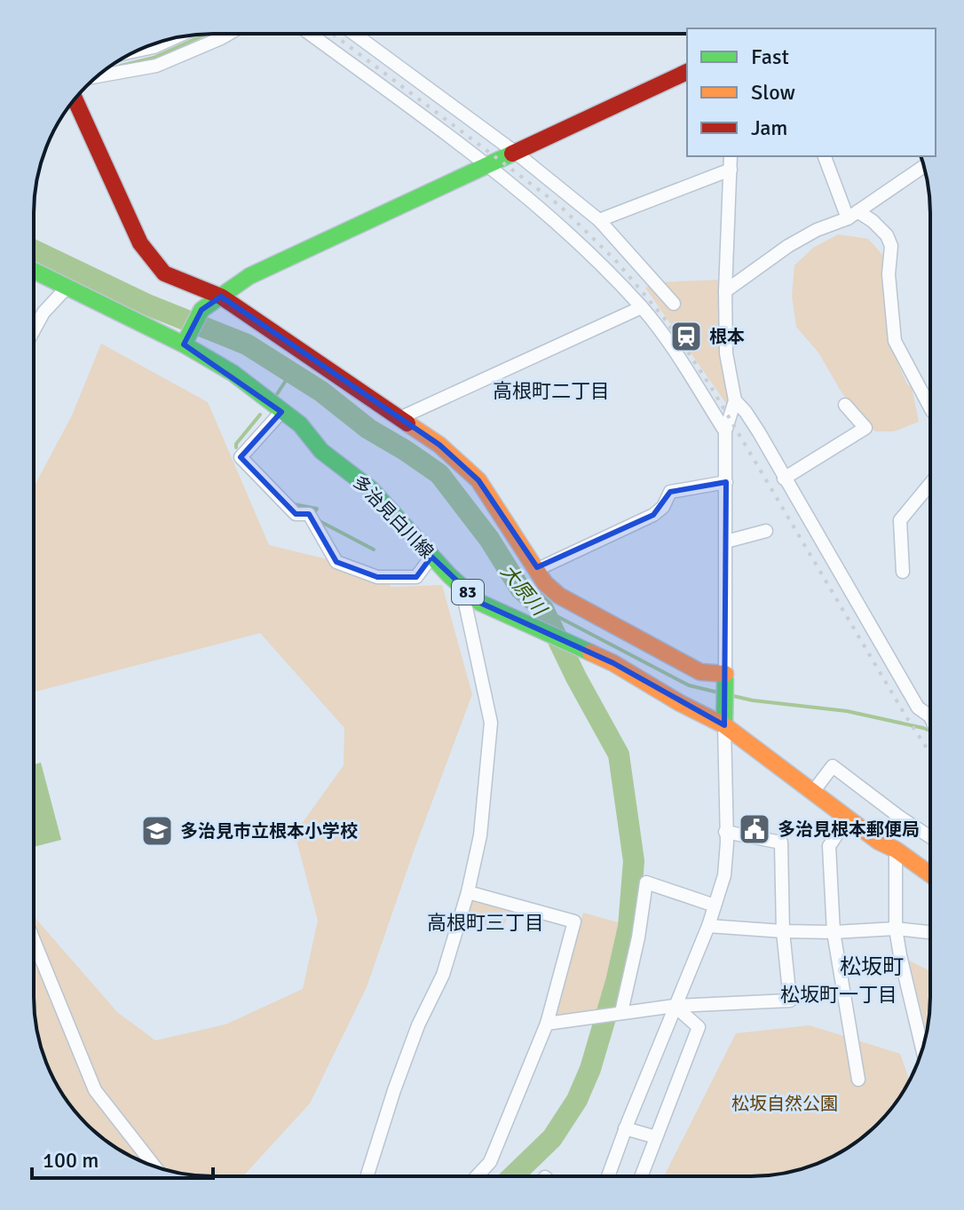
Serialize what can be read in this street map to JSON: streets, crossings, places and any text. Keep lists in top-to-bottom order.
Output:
{
  "streets": {
    "street": ["多治見白川線", "83"]
  },
  "districts": [
    "高根町二丁目",
    "高根町三丁目",
    "松坂町",
    "松坂町一丁目"
  ],
  "water": ["大原川"],
  "parks": ["松坂自然公園"],
  "places": {
    "station": ["根本"],
    "public building": ["多治見根本郵便局"],
    "school or university": ["多治見市立根本小学校"]
  },
  "legend": ["Fast", "Slow", "Jam"],
  "scale_bar": "100 m"
}
